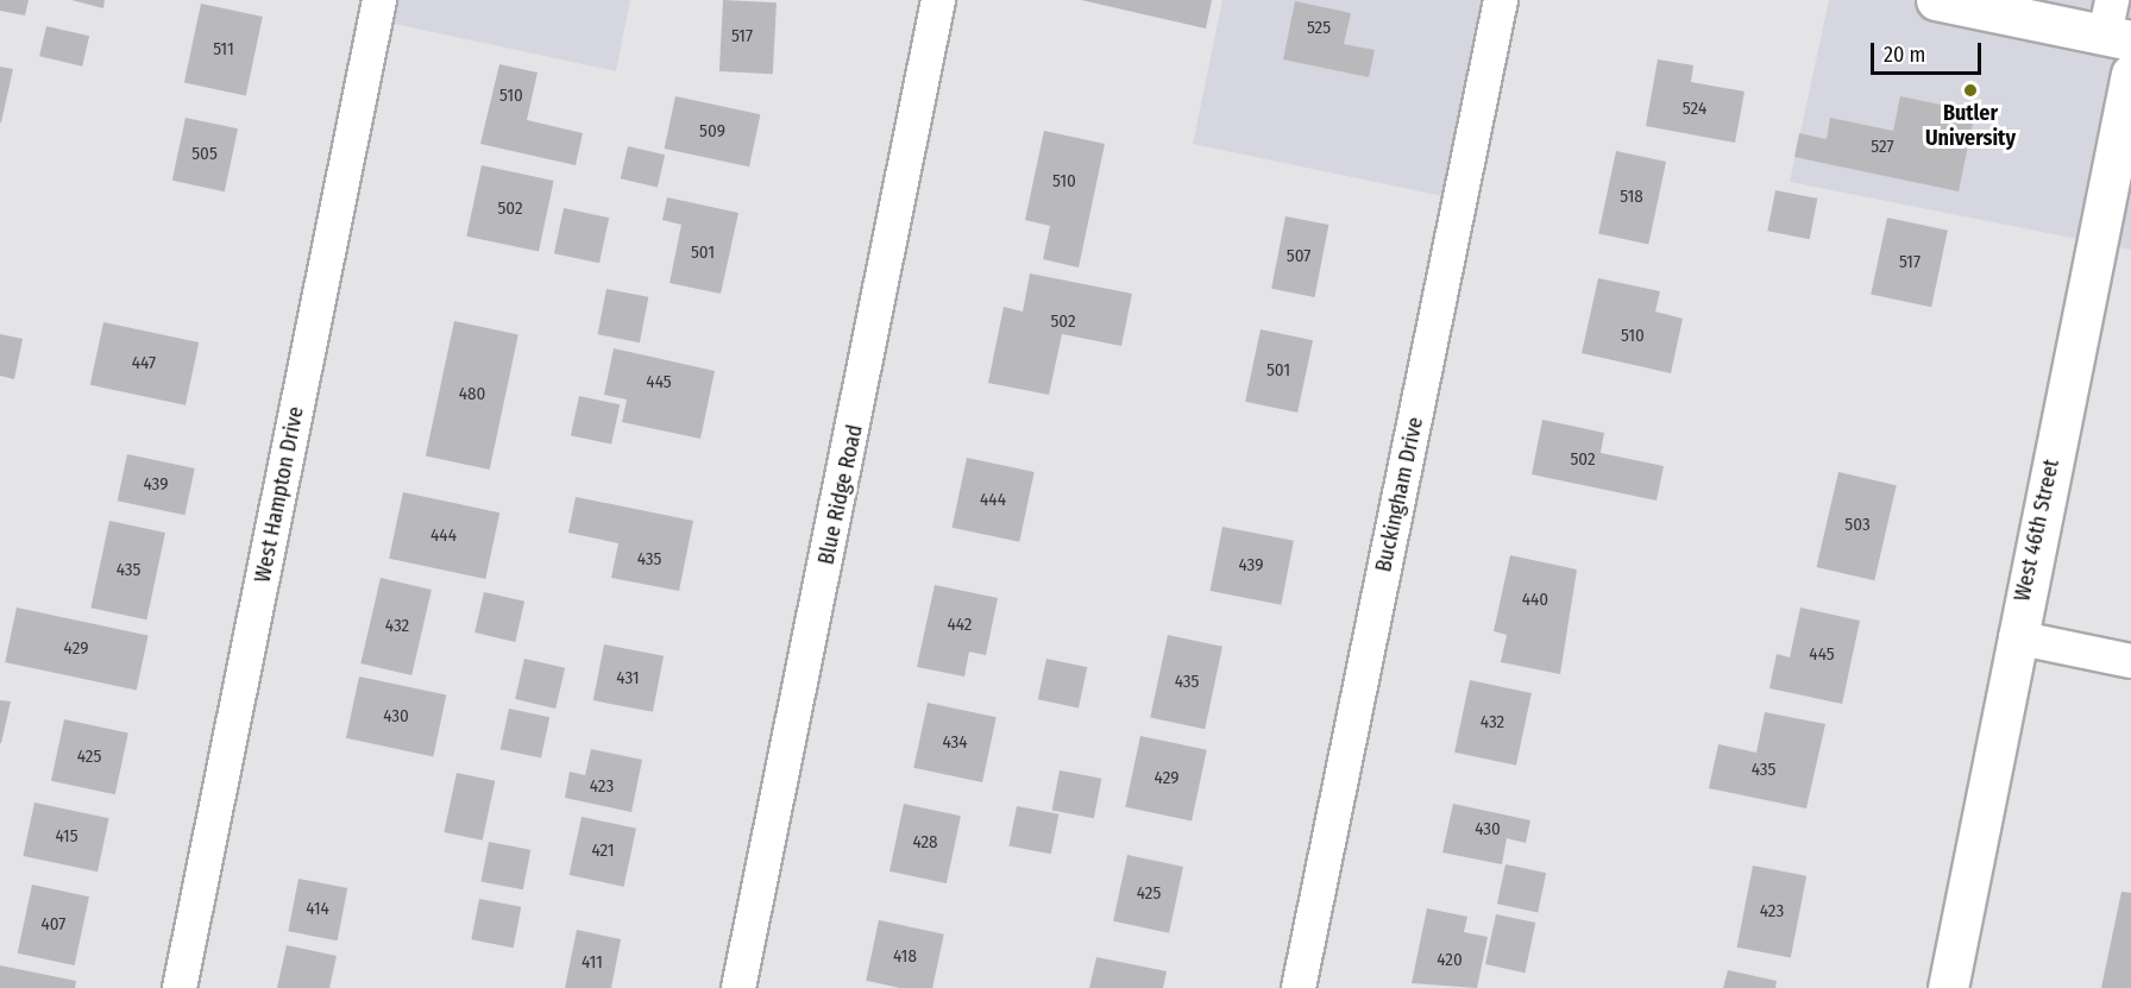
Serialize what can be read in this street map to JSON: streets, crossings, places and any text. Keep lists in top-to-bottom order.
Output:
{
  "streets": {
    "street": [
      "West Hampton Drive",
      "Blue Ridge Road",
      "Buckingham Drive",
      "West 46th Street"
    ]
  },
  "places": ["Butler University"],
  "house_numbers": [
    "525",
    "517",
    "511",
    "510",
    "524",
    "509",
    "527",
    "505",
    "510",
    "518",
    "502",
    "501",
    "507",
    "517",
    "502",
    "510",
    "447",
    "501",
    "445",
    "480",
    "502",
    "439",
    "444",
    "503",
    "444",
    "435",
    "439",
    "435",
    "440",
    "442",
    "432",
    "429",
    "445",
    "431",
    "435",
    "430",
    "432",
    "434",
    "425",
    "435",
    "429",
    "423",
    "430",
    "415",
    "428",
    "421",
    "425",
    "414",
    "423",
    "407",
    "418",
    "420",
    "411"
  ],
  "scale_bar": "20 m"
}
